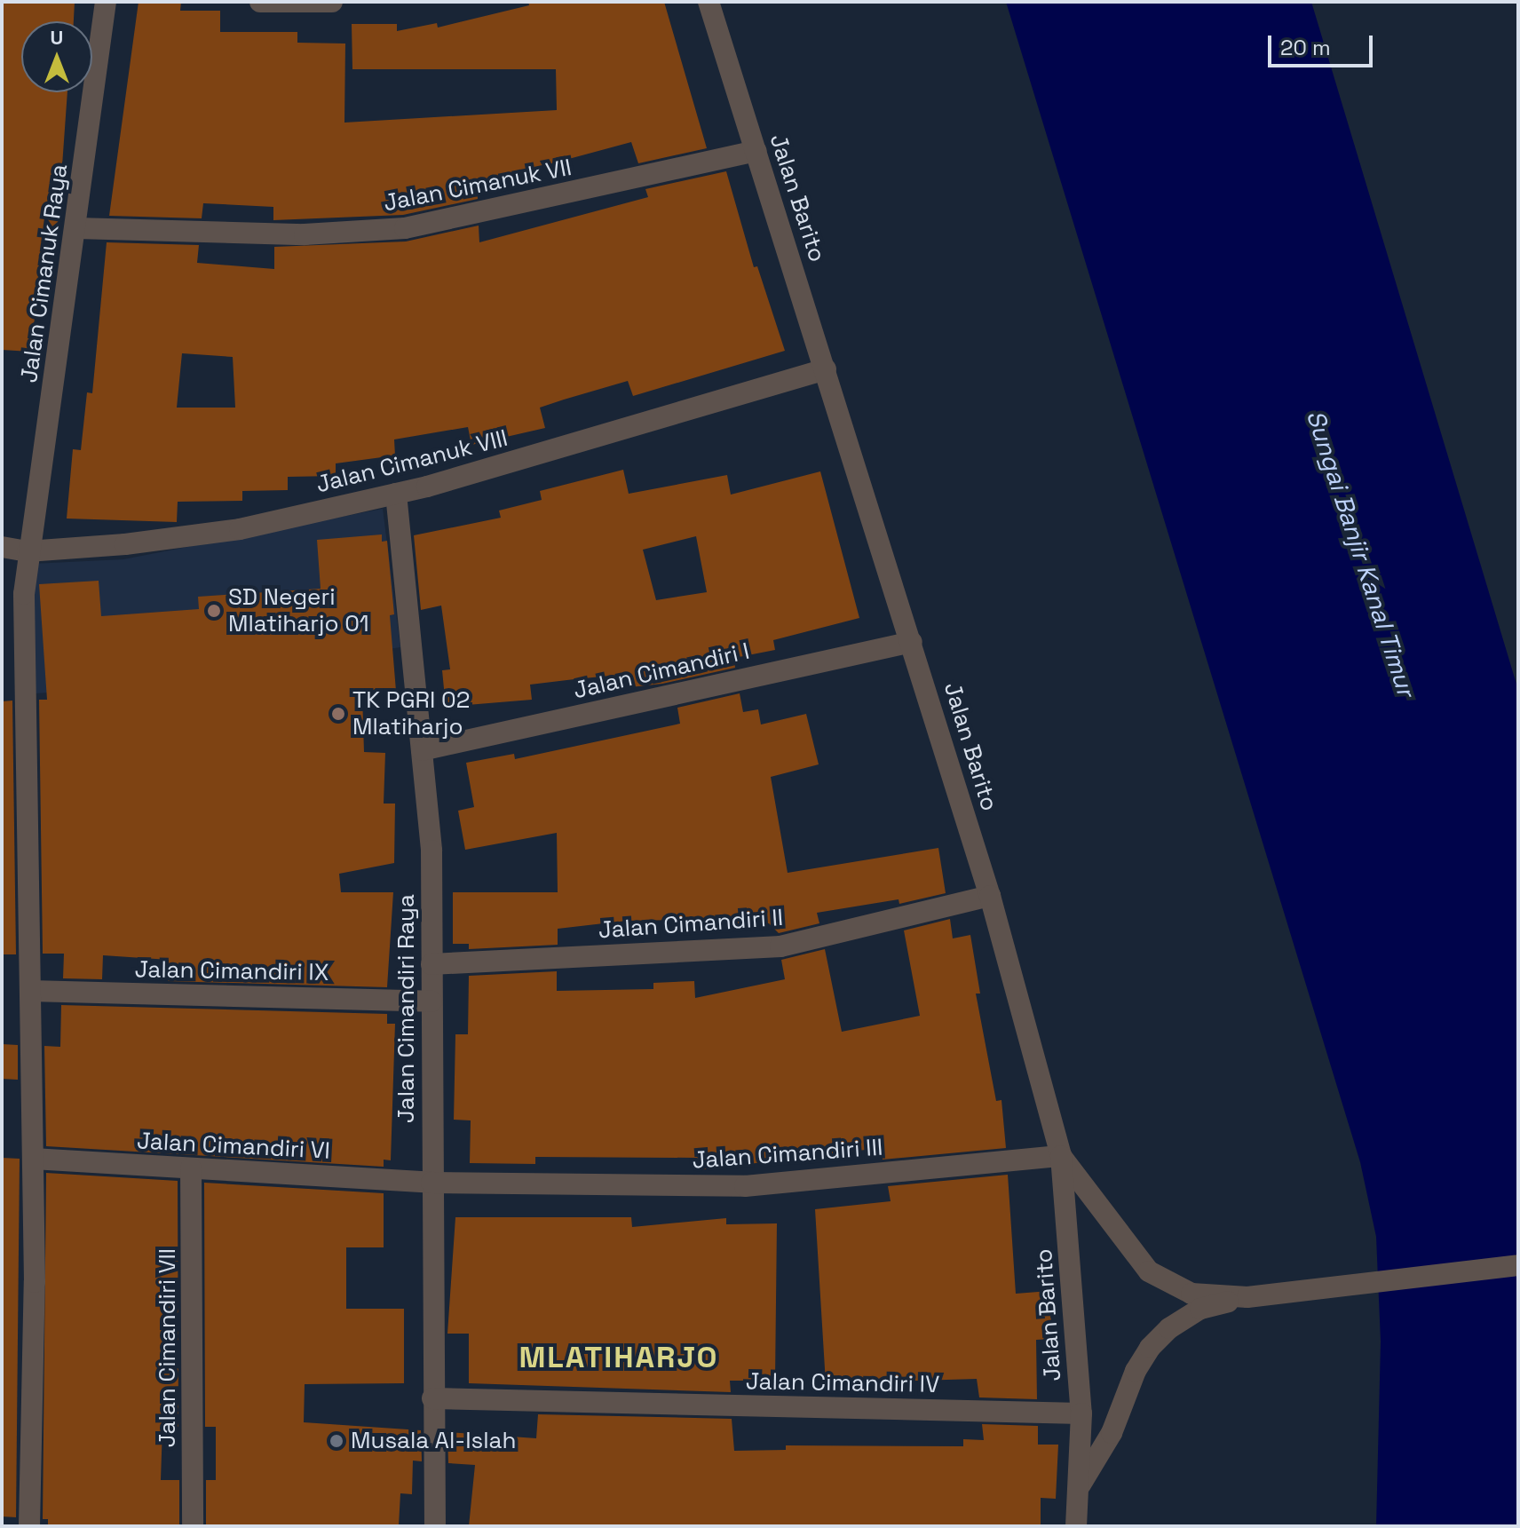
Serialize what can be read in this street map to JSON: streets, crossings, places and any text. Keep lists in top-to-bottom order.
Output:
{
  "streets": {
    "street": [
      "Jalan Cimanuk VII",
      "Jalan Barito",
      "Jalan Cimanuk Raya",
      "Jalan Cimanuk VIII",
      "Jalan Cimandiri I",
      "Jalan Cimandiri II",
      "Jalan Cimandiri IX",
      "Jalan Cimandiri Raya",
      "Jalan Cimandiri VI",
      "Jalan Cimandiri III",
      "Jalan Cimandiri VII",
      "Jalan Cimandiri IV"
    ]
  },
  "crossings": [
    ["Jalan Cimanuk VII", "Jalan Barito"],
    ["Jalan Cimanuk VII", "Jalan Cimanuk Raya"],
    ["Jalan Barito", "Jalan Cimanuk VIII"],
    ["Jalan Barito", "Jalan Cimandiri I"],
    ["Jalan Barito", "Jalan Cimandiri II"],
    ["Jalan Barito", "Jalan Cimandiri III"],
    ["Jalan Barito", "Jalan Cimandiri IV"],
    ["Jalan Cimanuk Raya", "Jalan Cimanuk VIII"],
    ["Jalan Cimanuk Raya", "Jalan Cimandiri IX"],
    ["Jalan Cimanuk Raya", "Jalan Cimandiri VI"],
    ["Jalan Cimanuk VIII", "Jalan Cimandiri Raya"],
    ["Jalan Cimandiri I", "Jalan Cimandiri Raya"],
    ["Jalan Cimandiri II", "Jalan Cimandiri Raya"],
    ["Jalan Cimandiri IX", "Jalan Cimandiri Raya"],
    ["Jalan Cimandiri Raya", "Jalan Cimandiri VI"],
    ["Jalan Cimandiri Raya", "Jalan Cimandiri III"],
    ["Jalan Cimandiri Raya", "Jalan Cimandiri IV"],
    ["Jalan Cimandiri VI", "Jalan Cimandiri III"],
    ["Jalan Cimandiri VI", "Jalan Cimandiri VII"]
  ],
  "districts": ["MLATIHARJO"],
  "water": ["Sungai Banjir Kanal Timur"],
  "places": ["SD Negeri Mlatiharjo 01", "TK PGRI 02 Mlatiharjo", "Musala Al-Islah"],
  "scale_bar": "20 m",
  "north": "top"
}
